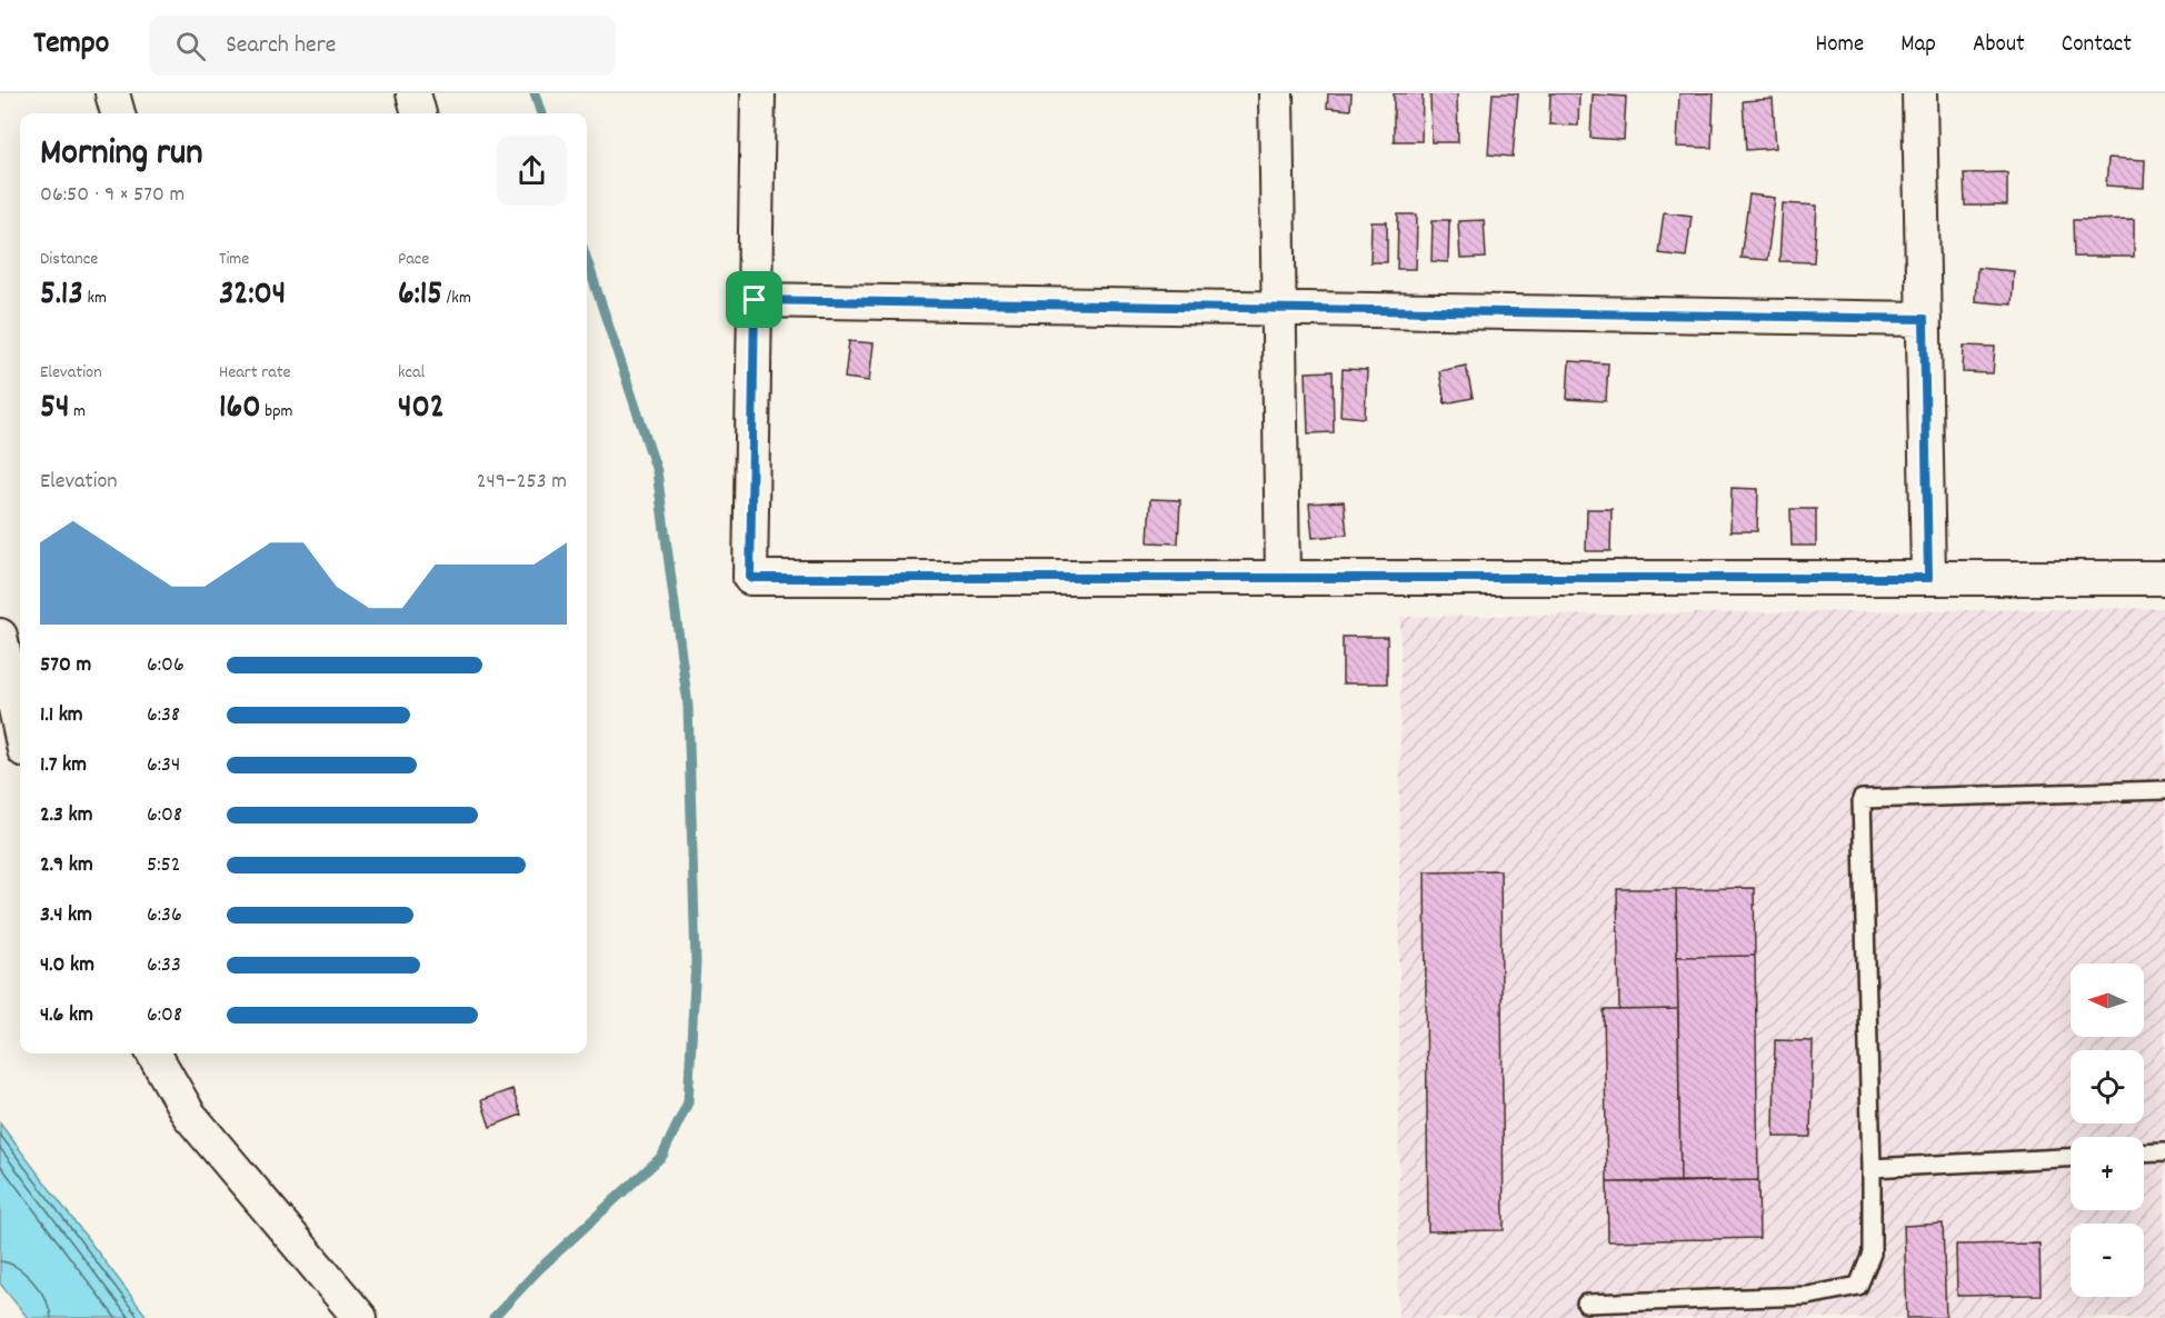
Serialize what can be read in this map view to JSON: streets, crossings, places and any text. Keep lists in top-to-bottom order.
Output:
{
  "north": "left",
  "page": {
    "header": "Tempo",
    "search": "Search here",
    "nav": [
      "Home",
      "Map",
      "About",
      "Contact"
    ],
    "heading": ["Morning run", "06:50 · 9 × 570 m"],
    "stats": [
      ["Distance", "5.13 km"],
      ["Time", "32:04"],
      ["Pace", "6:15 /km"],
      ["Elevation", "54 m"],
      ["Heart rate", "160 bpm"],
      ["kcal", "402"]
    ],
    "chart": ["Elevation", "249–253 m"],
    "list": [
      {
        "name": "570 m",
        "note": "6:06"
      },
      {
        "name": "1.1 km",
        "note": "6:38"
      },
      {
        "name": "1.7 km",
        "note": "6:34"
      },
      {
        "name": "2.3 km",
        "note": "6:08"
      },
      {
        "name": "2.9 km",
        "note": "5:52"
      },
      {
        "name": "3.4 km",
        "note": "6:36"
      },
      {
        "name": "4.0 km",
        "note": "6:33"
      },
      {
        "name": "4.6 km",
        "note": "6:08"
      }
    ],
    "map_buttons": ["+", "−"]
  }
}
